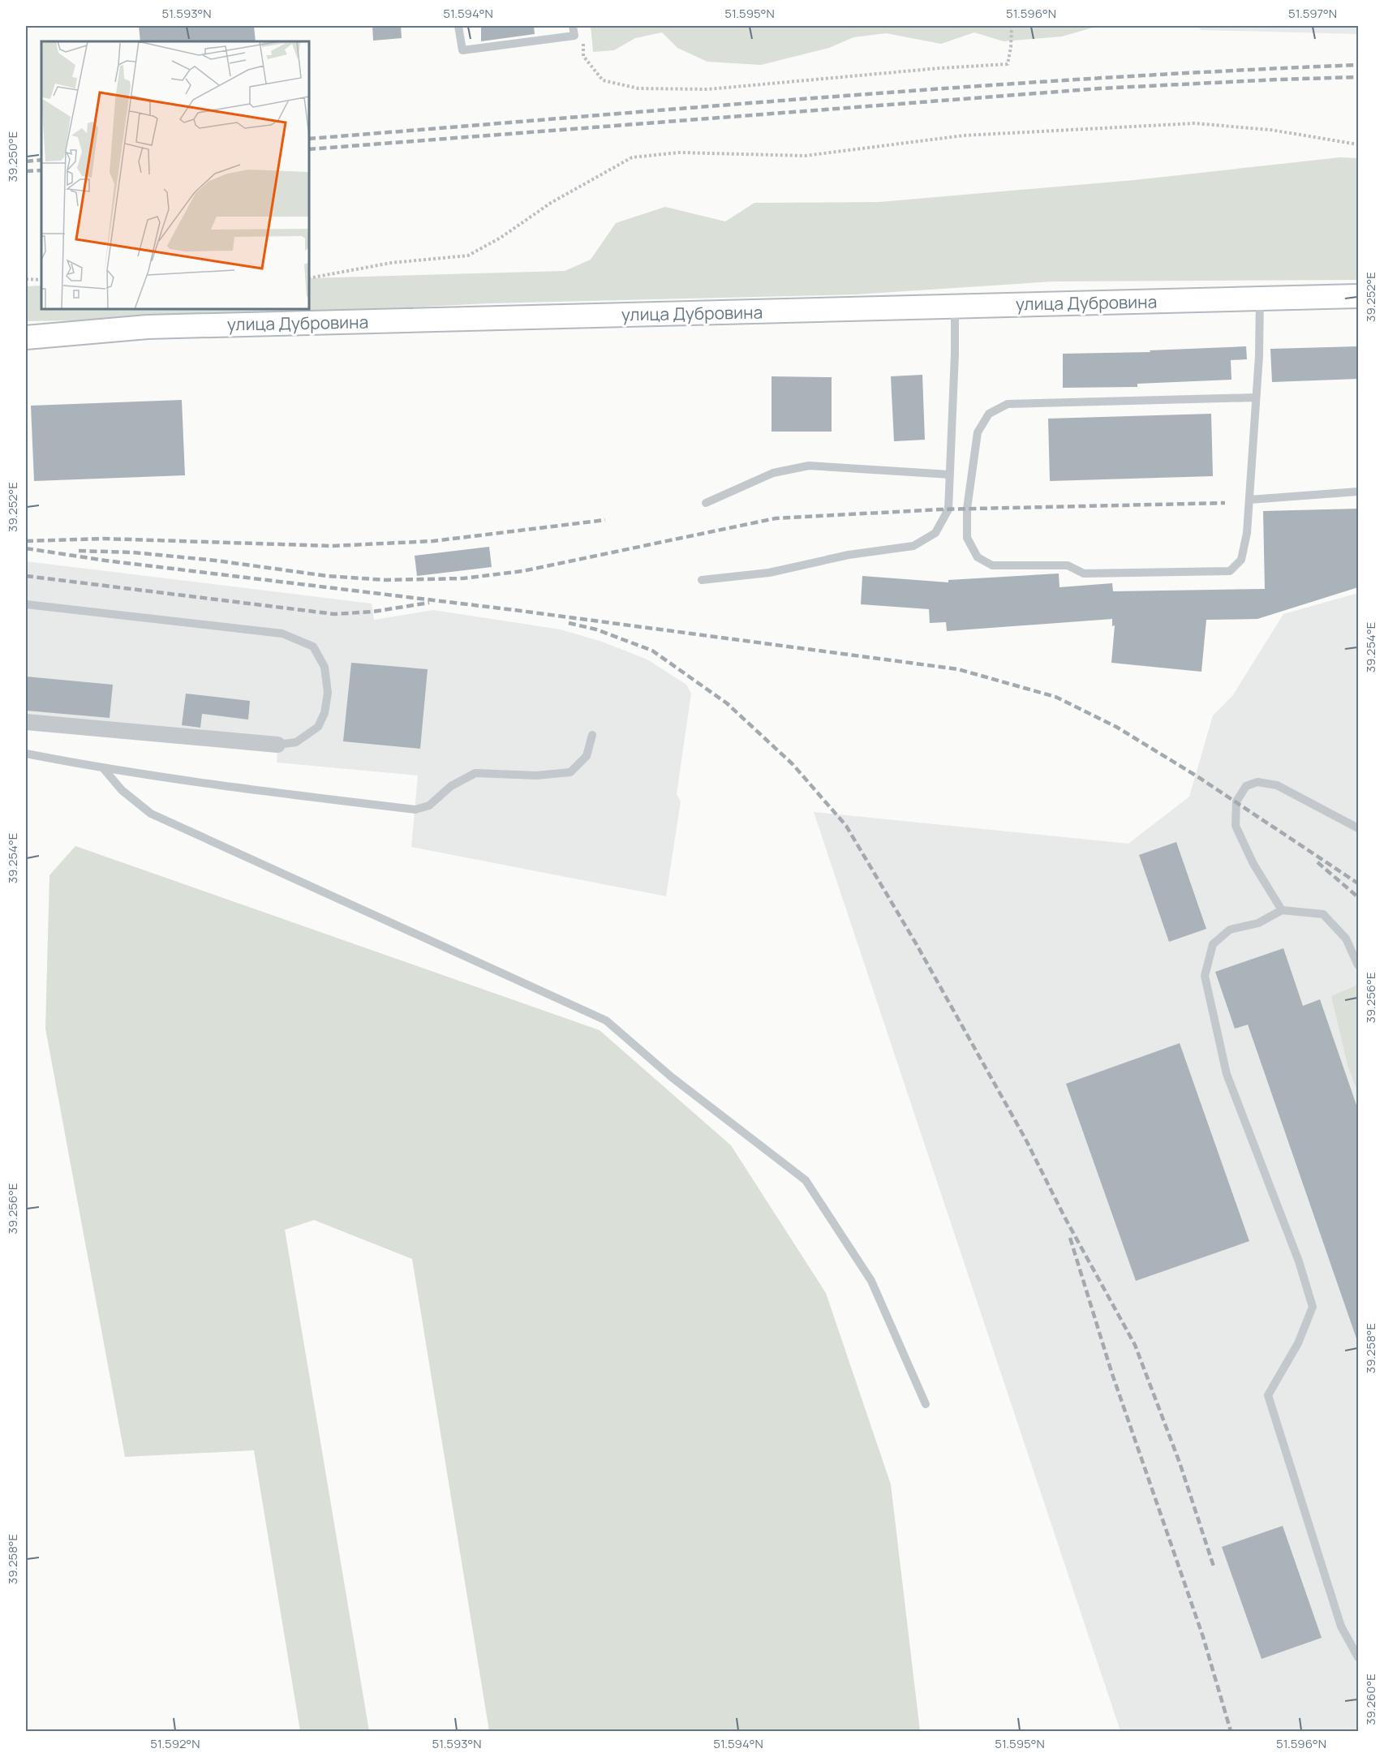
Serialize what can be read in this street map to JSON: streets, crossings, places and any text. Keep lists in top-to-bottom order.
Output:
{
  "streets": {
    "main road": ["улица Дубровина"]
  },
  "coordinates": [
    "51.593°N",
    "51.594°N",
    "51.595°N",
    "51.596°N",
    "51.597°N",
    "39.250°E",
    "39.252°E",
    "39.254°E",
    "39.256°E",
    "39.258°E",
    "39.260°E",
    "51.592°N"
  ]
}
